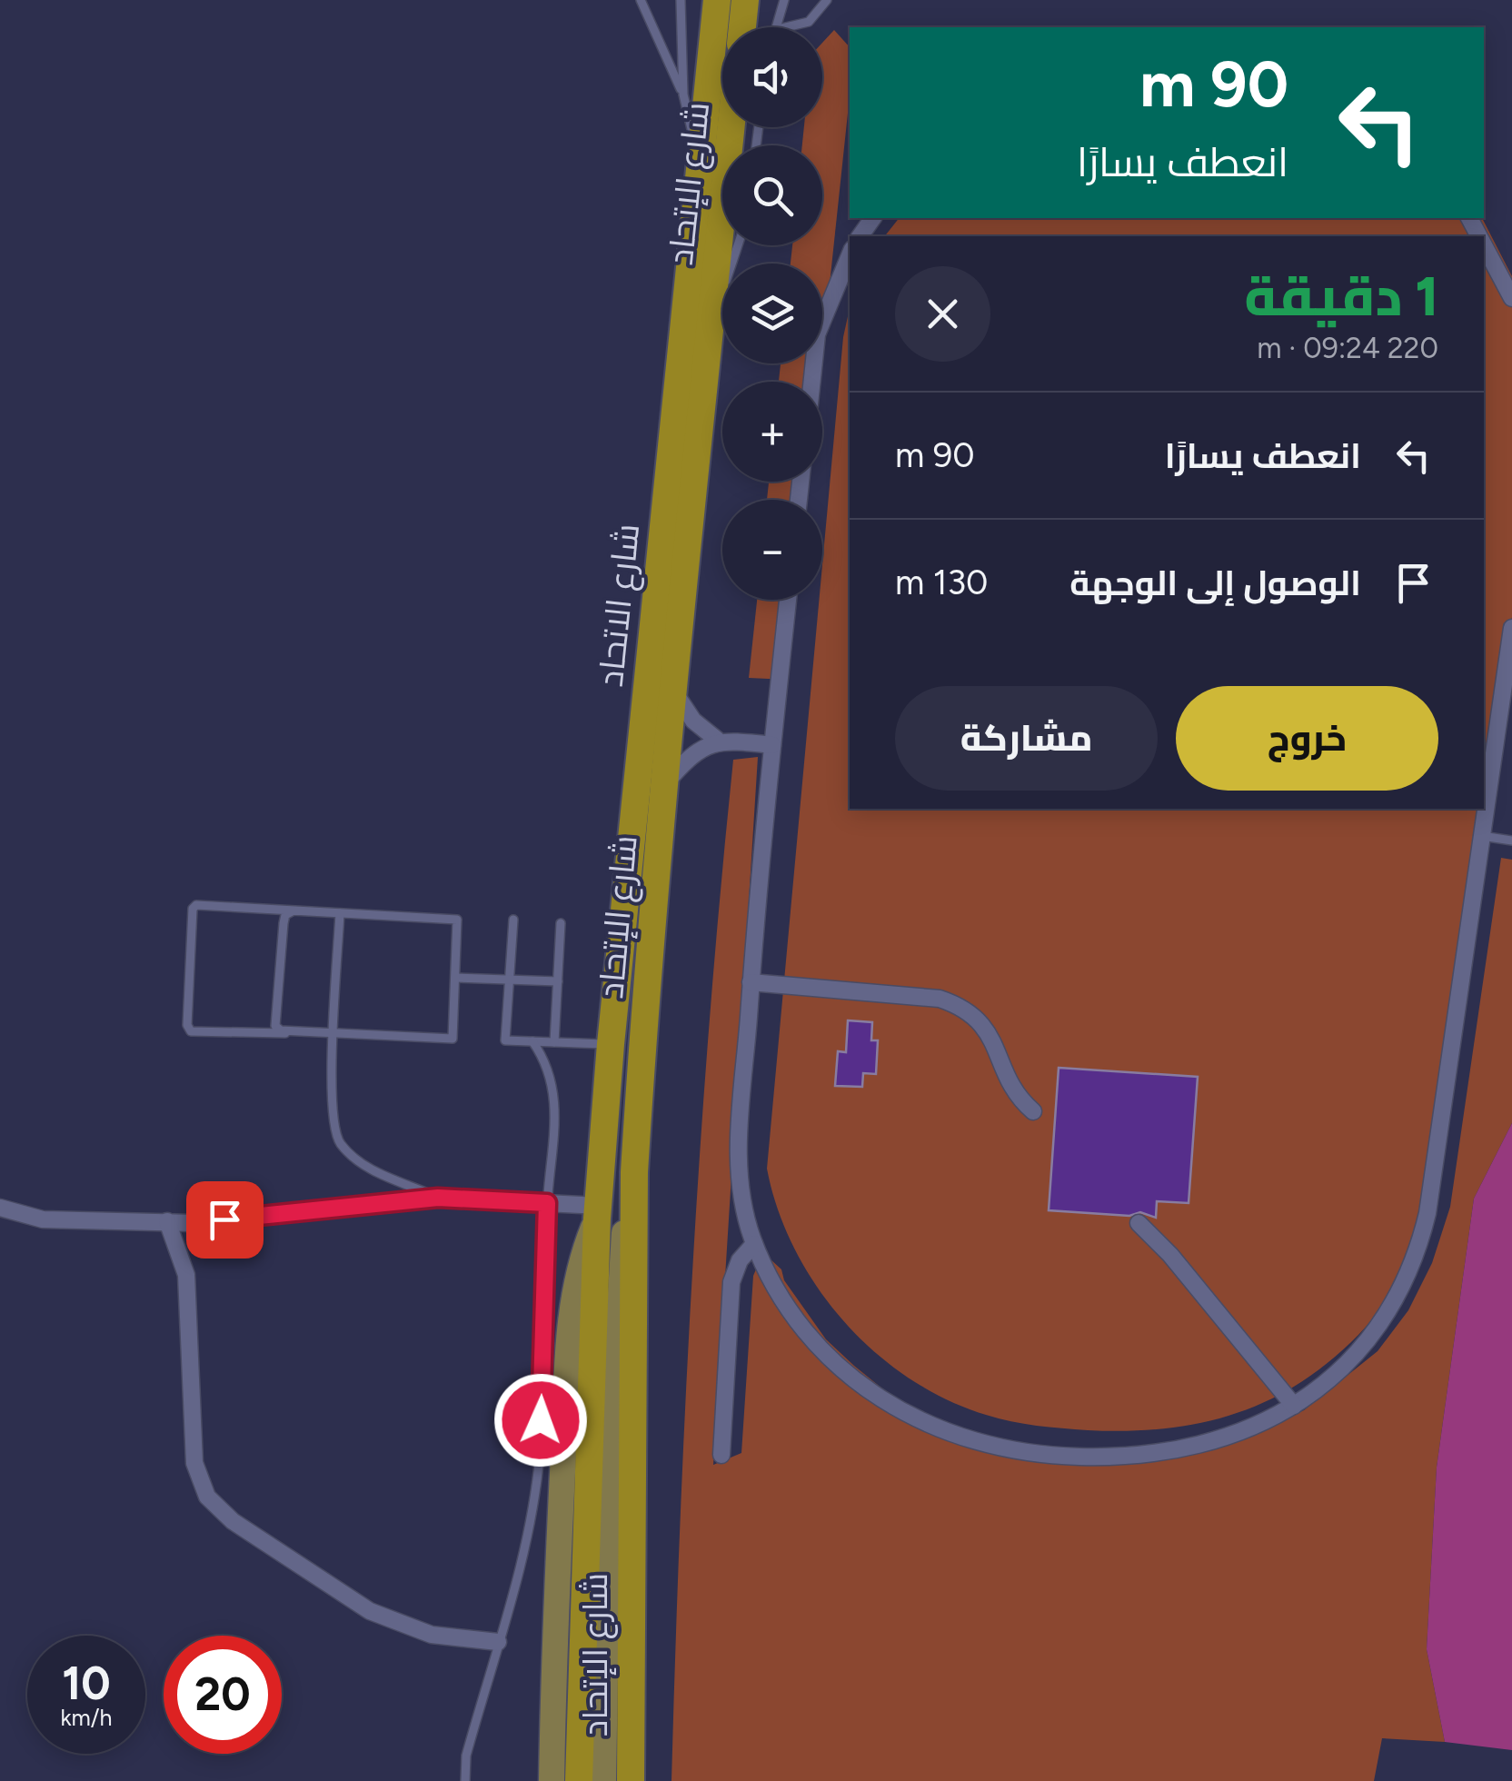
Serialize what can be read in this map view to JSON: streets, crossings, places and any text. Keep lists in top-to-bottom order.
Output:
{
  "streets": {
    "highway": ["شارع الإتحاد", "شارع الاتحاد"]
  },
  "crossings": [
    ["شارع الإتحاد", "شارع الاتحاد"]
  ],
  "page": {
    "map_buttons": ["+", "−"],
    "turn": ["90 m", "انعطف يسارًا"],
    "heading": ["1 دقيقة", "220 m · 09:24"],
    "list": [
      {
        "name": "انعطف يسارًا",
        "value": "90 m"
      },
      {
        "name": "الوصول إلى الوجهة",
        "value": "130 m"
      }
    ],
    "buttons": ["خروج", "مشاركة"],
    "speed": "10 km/h",
    "limit": "20"
  }
}
